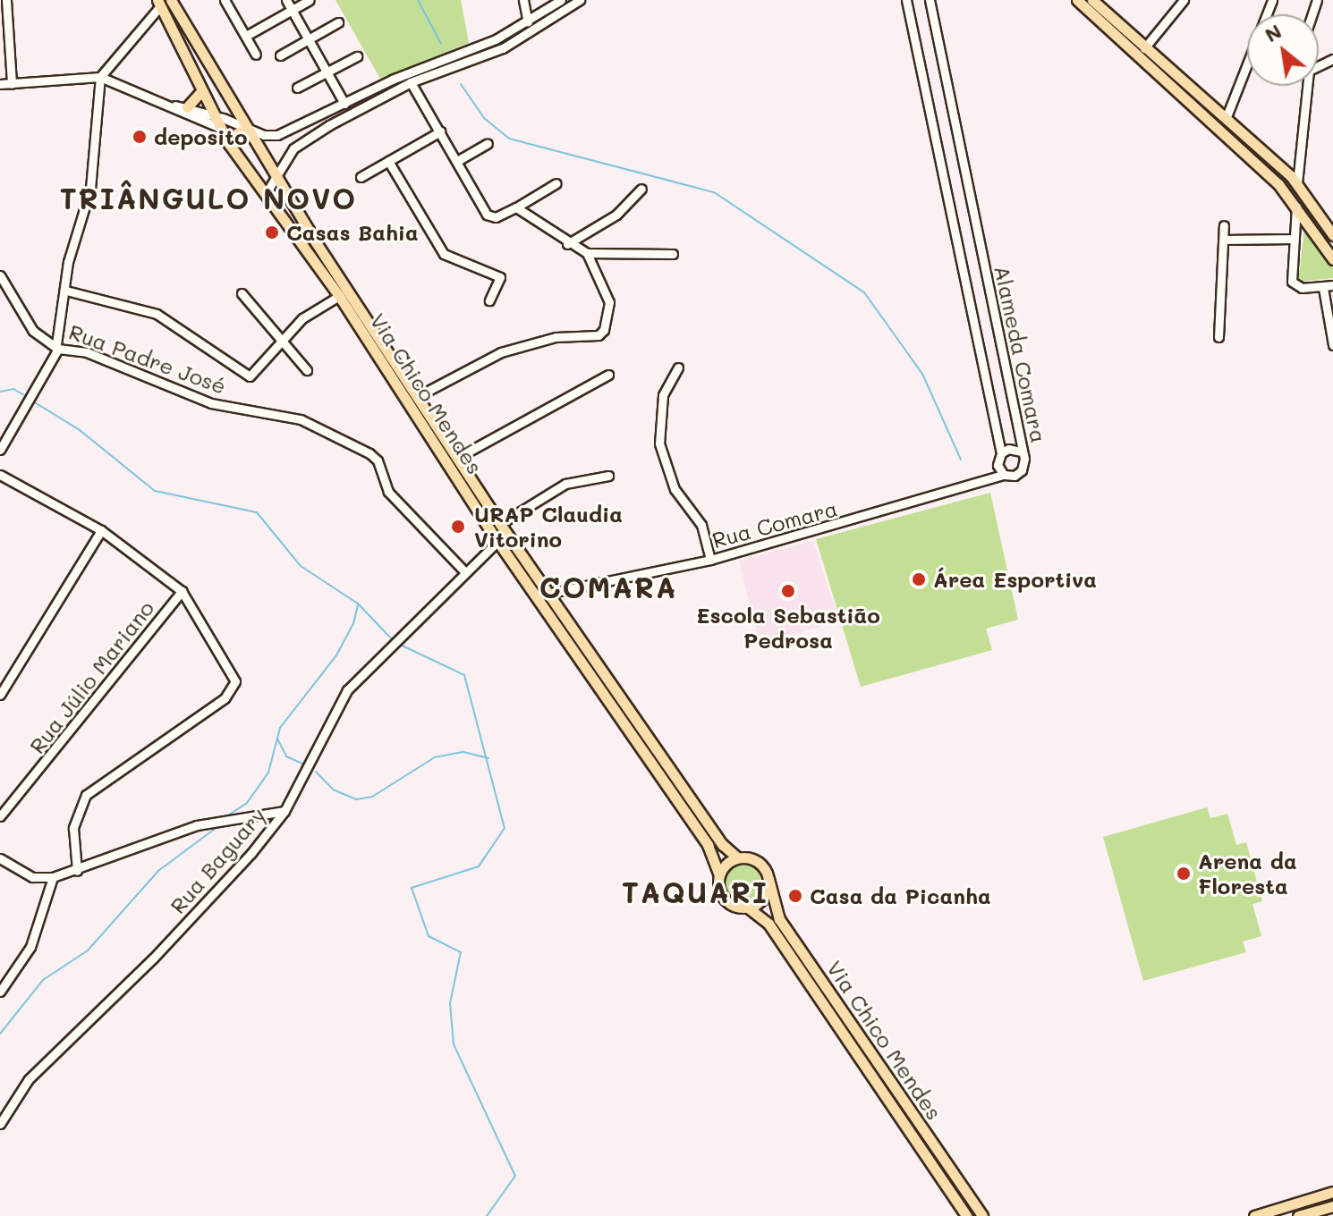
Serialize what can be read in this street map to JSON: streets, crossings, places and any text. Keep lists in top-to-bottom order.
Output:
{
  "streets": {
    "main road": ["Via Chico Mendes"],
    "street": [
      "Alameda Comara",
      "Rua Padre José",
      "Rua Comara",
      "Rua Júlio Mariano",
      "Rua Baguary"
    ]
  },
  "crossings": [
    ["Alameda Comara", "Rua Comara"],
    ["Rua Padre José", "Rua Baguary"],
    ["Via Chico Mendes", "Rua Comara"],
    ["Via Chico Mendes", "Rua Baguary"]
  ],
  "districts": ["TRIÂNGULO NOVO", "COMARA", "TAQUARI"],
  "places": [
    "deposito",
    "Casas Bahia",
    "URAP Claudia Vitorino",
    "Área Esportiva",
    "Escola Sebastião Pedrosa",
    "Arena da Floresta",
    "Casa da Picanha"
  ],
  "north": "top left"
}
